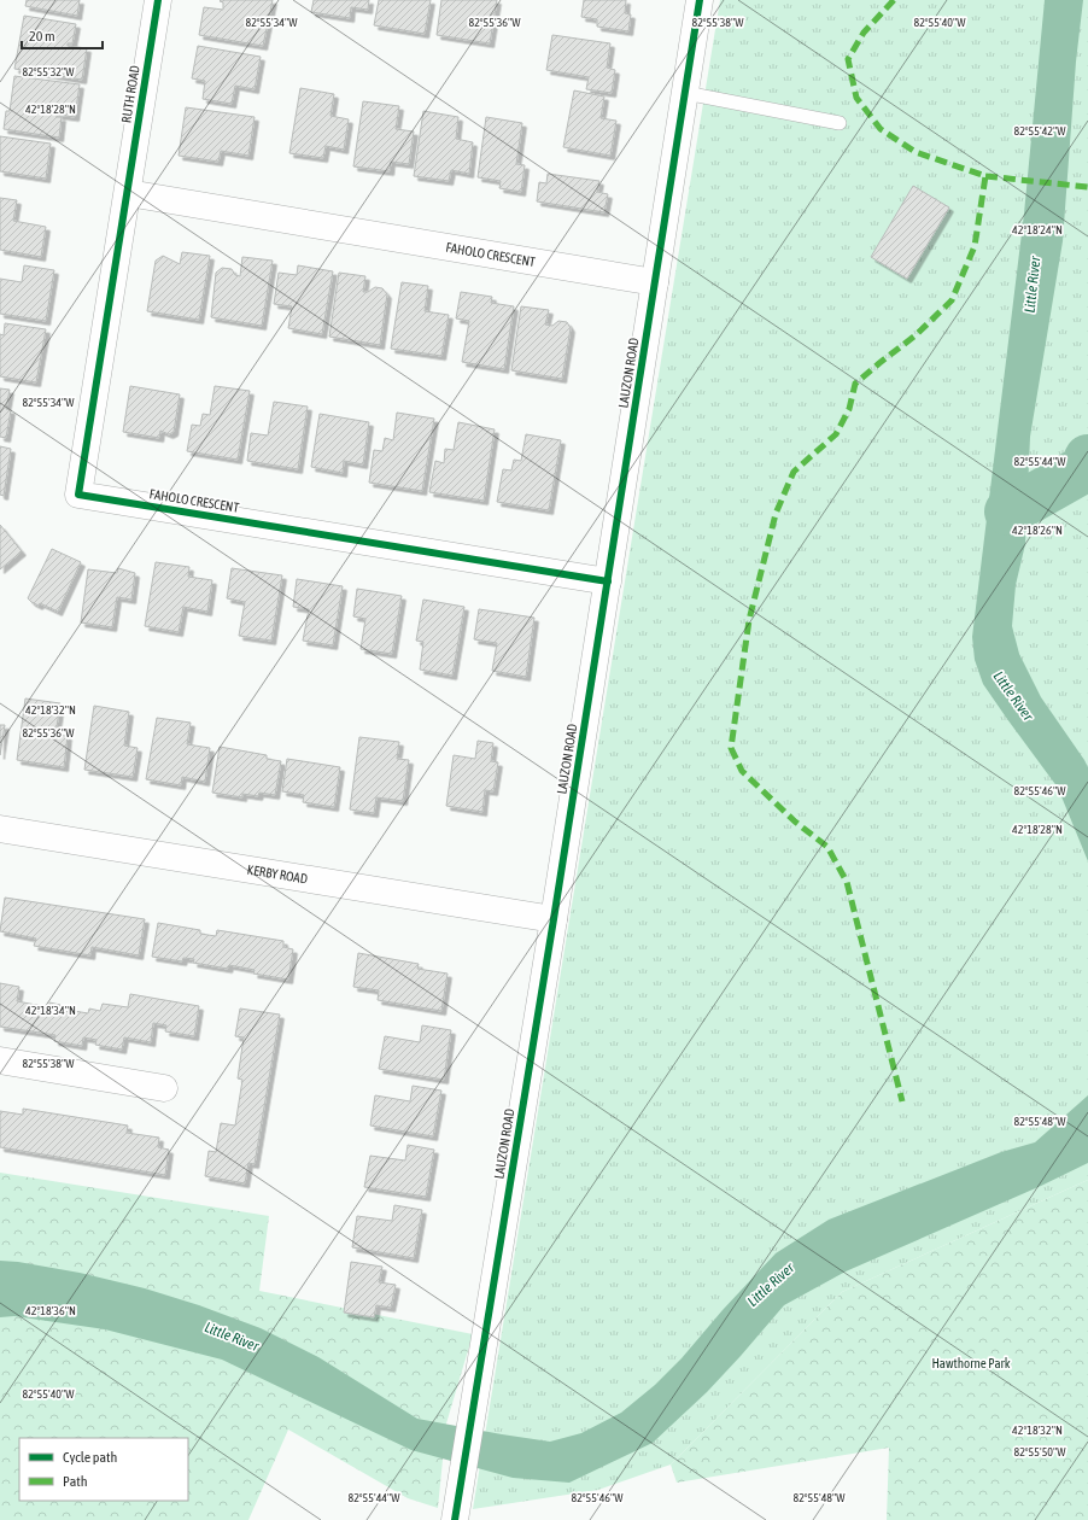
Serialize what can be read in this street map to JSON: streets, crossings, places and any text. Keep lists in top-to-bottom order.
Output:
{
  "streets": {
    "street": [
      "RUTH ROAD",
      "FAHOLO CRESCENT",
      "LAUZON ROAD",
      "KERBY ROAD"
    ]
  },
  "crossings": [
    ["RUTH ROAD", "FAHOLO CRESCENT"],
    ["FAHOLO CRESCENT", "LAUZON ROAD"],
    ["LAUZON ROAD", "KERBY ROAD"]
  ],
  "water": ["Little River"],
  "parks": ["Hawthorne Park"],
  "legend": ["Cycle path", "Path"],
  "scale_bar": "20 m",
  "coordinates": [
    "82°55'34\"W",
    "82°55'36\"W",
    "82°55'38\"W",
    "82°55'40\"W",
    "82°55'32\"W",
    "42°18'28\"N",
    "82°55'42\"W",
    "42°18'24\"N",
    "82°55'44\"W",
    "42°18'26\"N",
    "42°18'32\"N",
    "82°55'46\"W",
    "42°18'34\"N",
    "82°55'48\"W",
    "42°18'36\"N",
    "82°55'50\"W"
  ]
}
